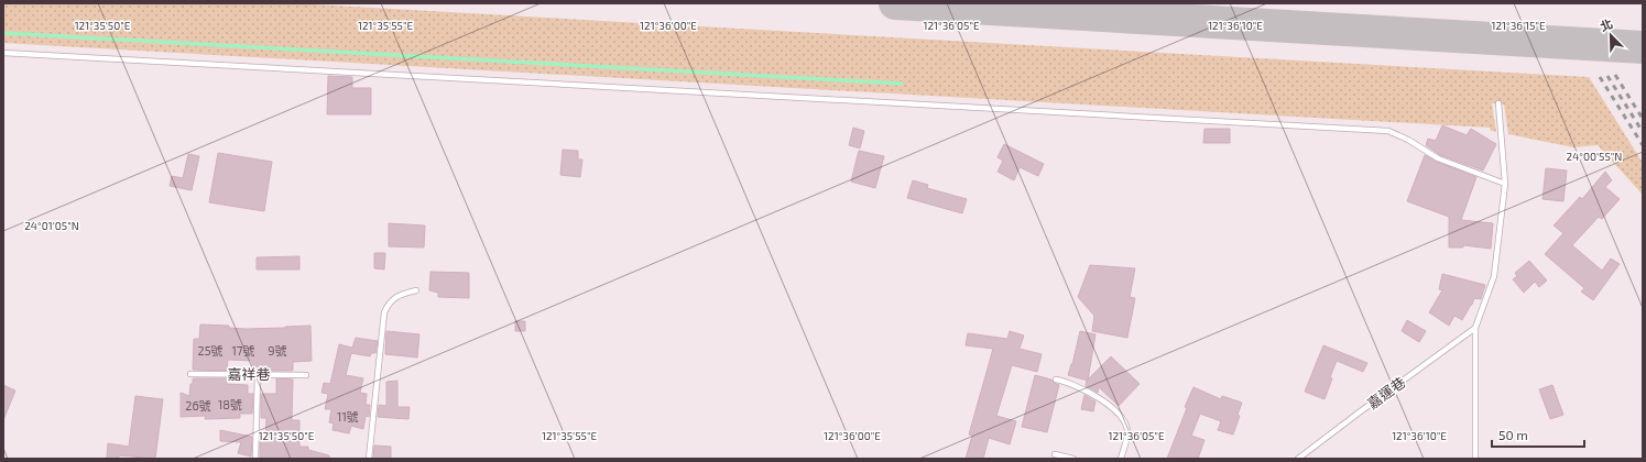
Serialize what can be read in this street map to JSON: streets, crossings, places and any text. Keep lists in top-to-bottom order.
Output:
{
  "streets": {
    "lane": ["嘉祥巷", "嘉運巷"]
  },
  "house_numbers": [
    "25號",
    "17號",
    "9號",
    "18號",
    "26號",
    "11號"
  ],
  "scale_bar": "50 m",
  "north": "top left",
  "coordinates": [
    "121°35'50\"E",
    "121°35'55\"E",
    "121°36'00\"E",
    "121°36'05\"E",
    "121°36'10\"E",
    "121°36'15\"E",
    "24°00'55\"N",
    "24°01'05\"N"
  ]
}
